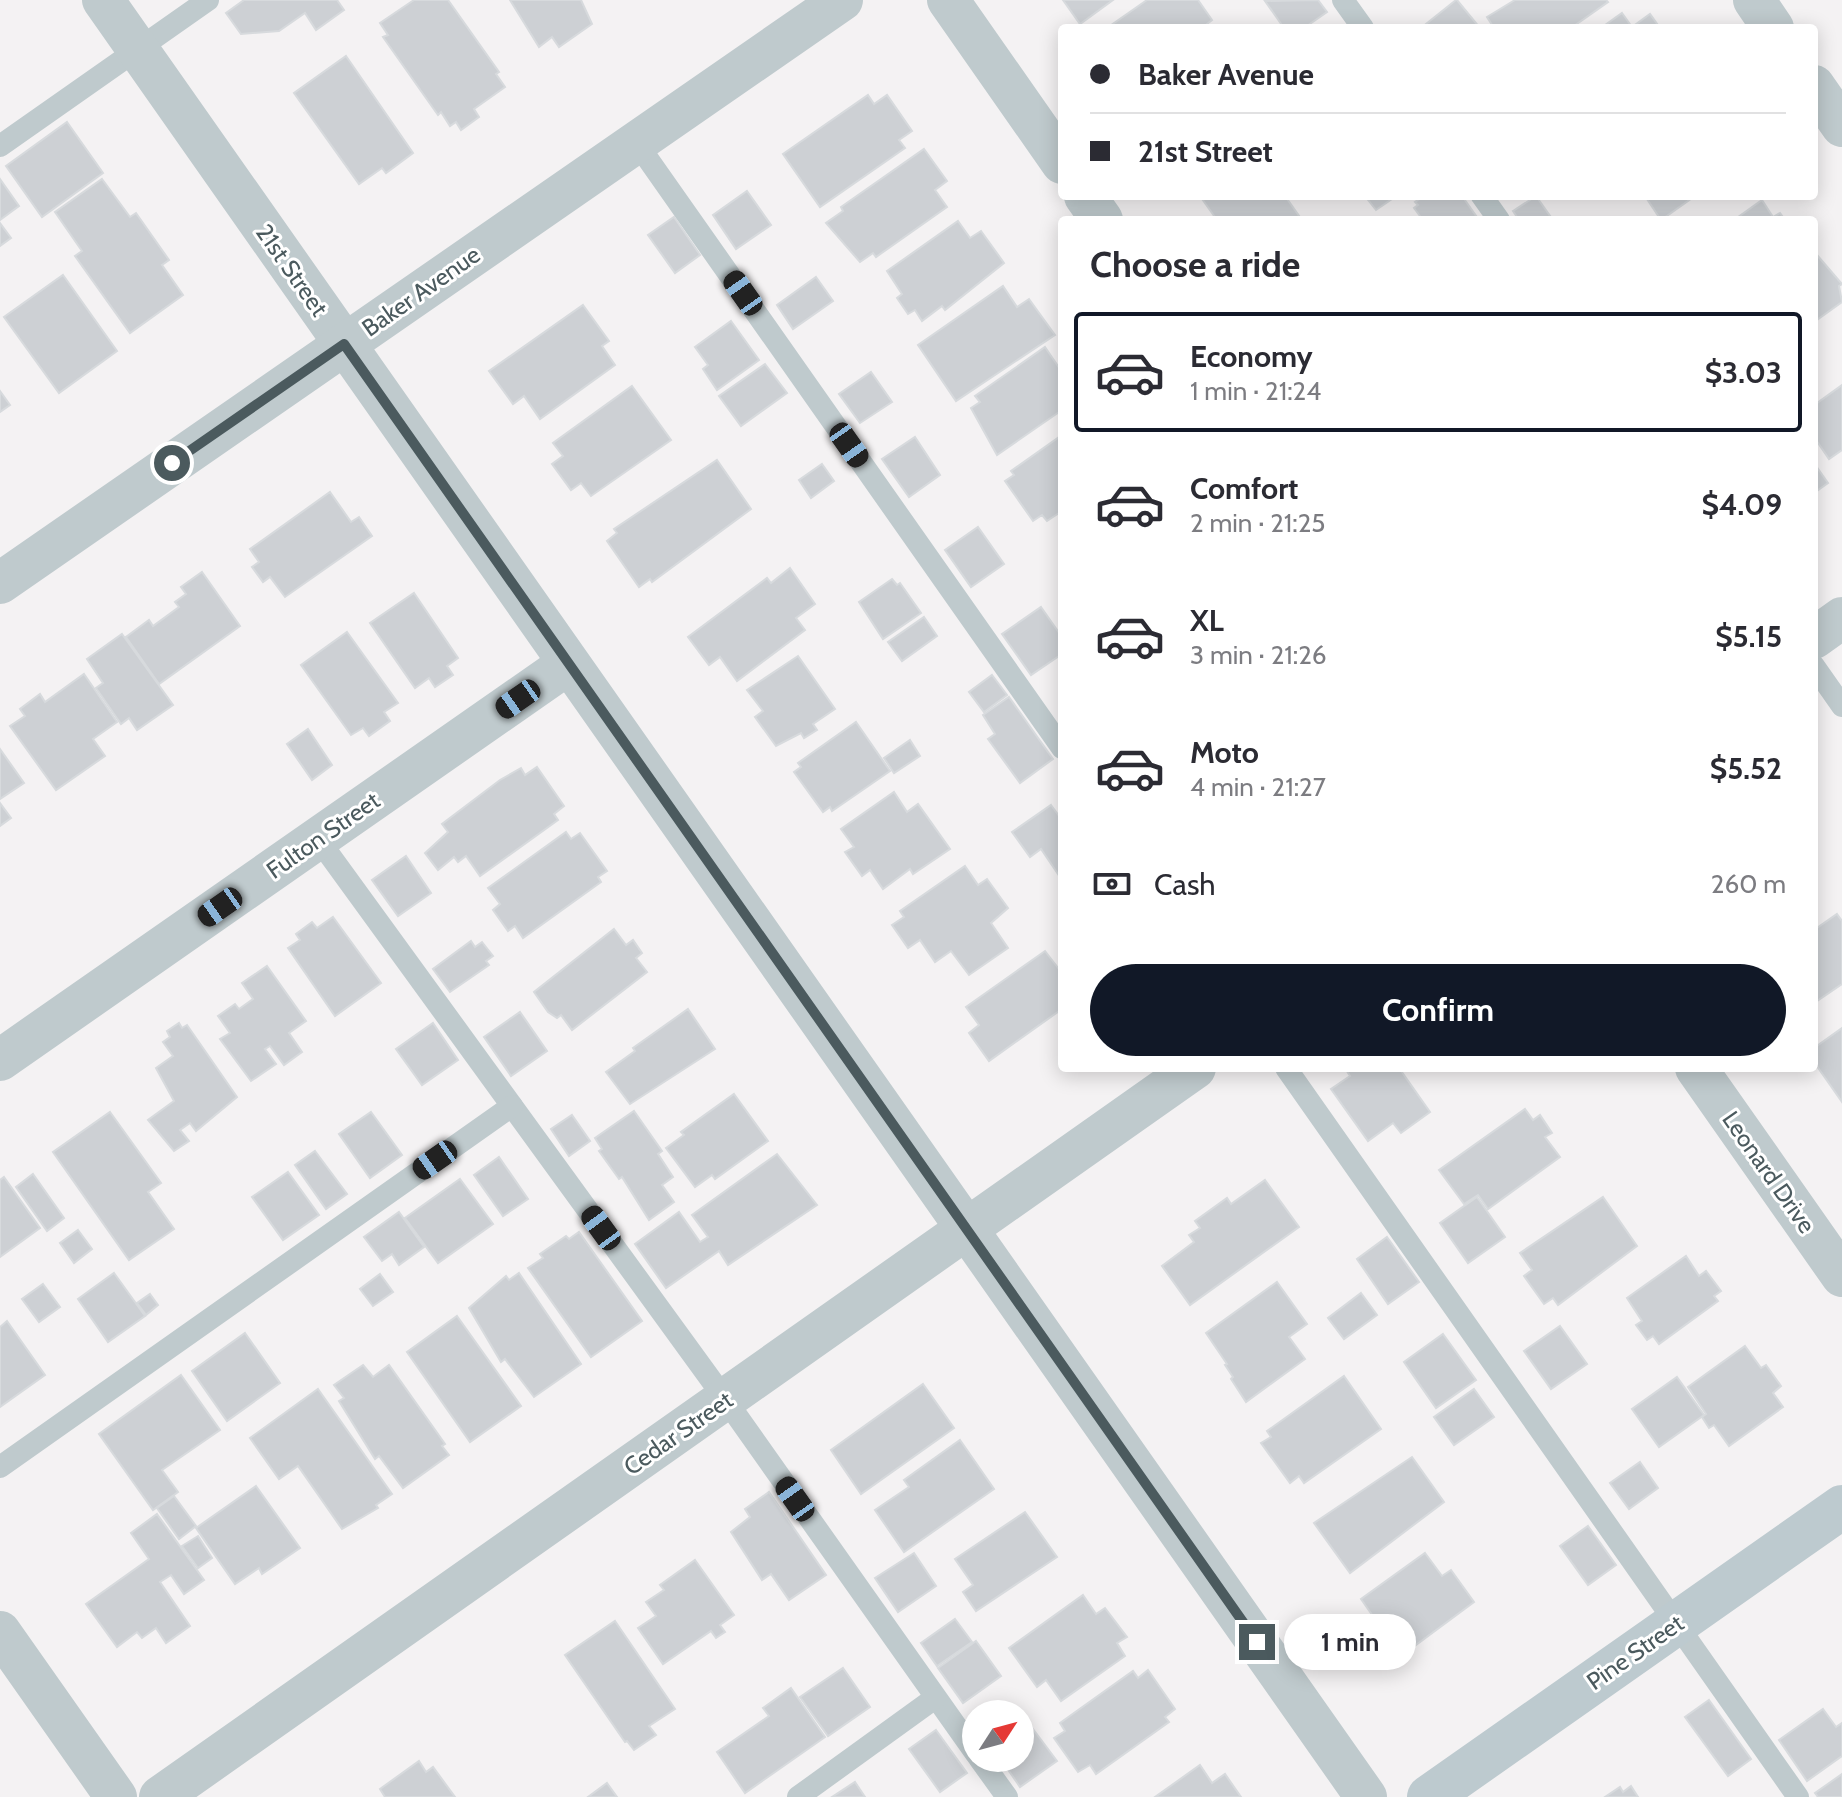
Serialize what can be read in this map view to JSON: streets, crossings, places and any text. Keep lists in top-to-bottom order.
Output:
{
  "streets": {
    "street": [
      "21st Street",
      "Baker Avenue",
      "Fulton Street",
      "Leonard Drive",
      "Cedar Street",
      "Pine Street"
    ]
  },
  "crossings": [
    ["21st Street", "Baker Avenue"],
    ["21st Street", "Fulton Street"],
    ["21st Street", "Cedar Street"]
  ],
  "north": "top right",
  "page": {
    "banner": ["Baker Avenue", "21st Street"],
    "heading": "Choose a ride",
    "list": [
      {
        "name": "Economy",
        "note": "1 min · 21:24",
        "value": "$3.03"
      },
      {
        "name": "Comfort",
        "note": "2 min · 21:25",
        "value": "$4.09"
      },
      {
        "name": "XL",
        "note": "3 min · 21:26",
        "value": "$5.15"
      },
      {
        "name": "Moto",
        "note": "4 min · 21:27",
        "value": "$5.52"
      }
    ],
    "pay": ["Cash", "260 m"],
    "buttons": "Confirm",
    "bubble": "1 min"
  }
}
